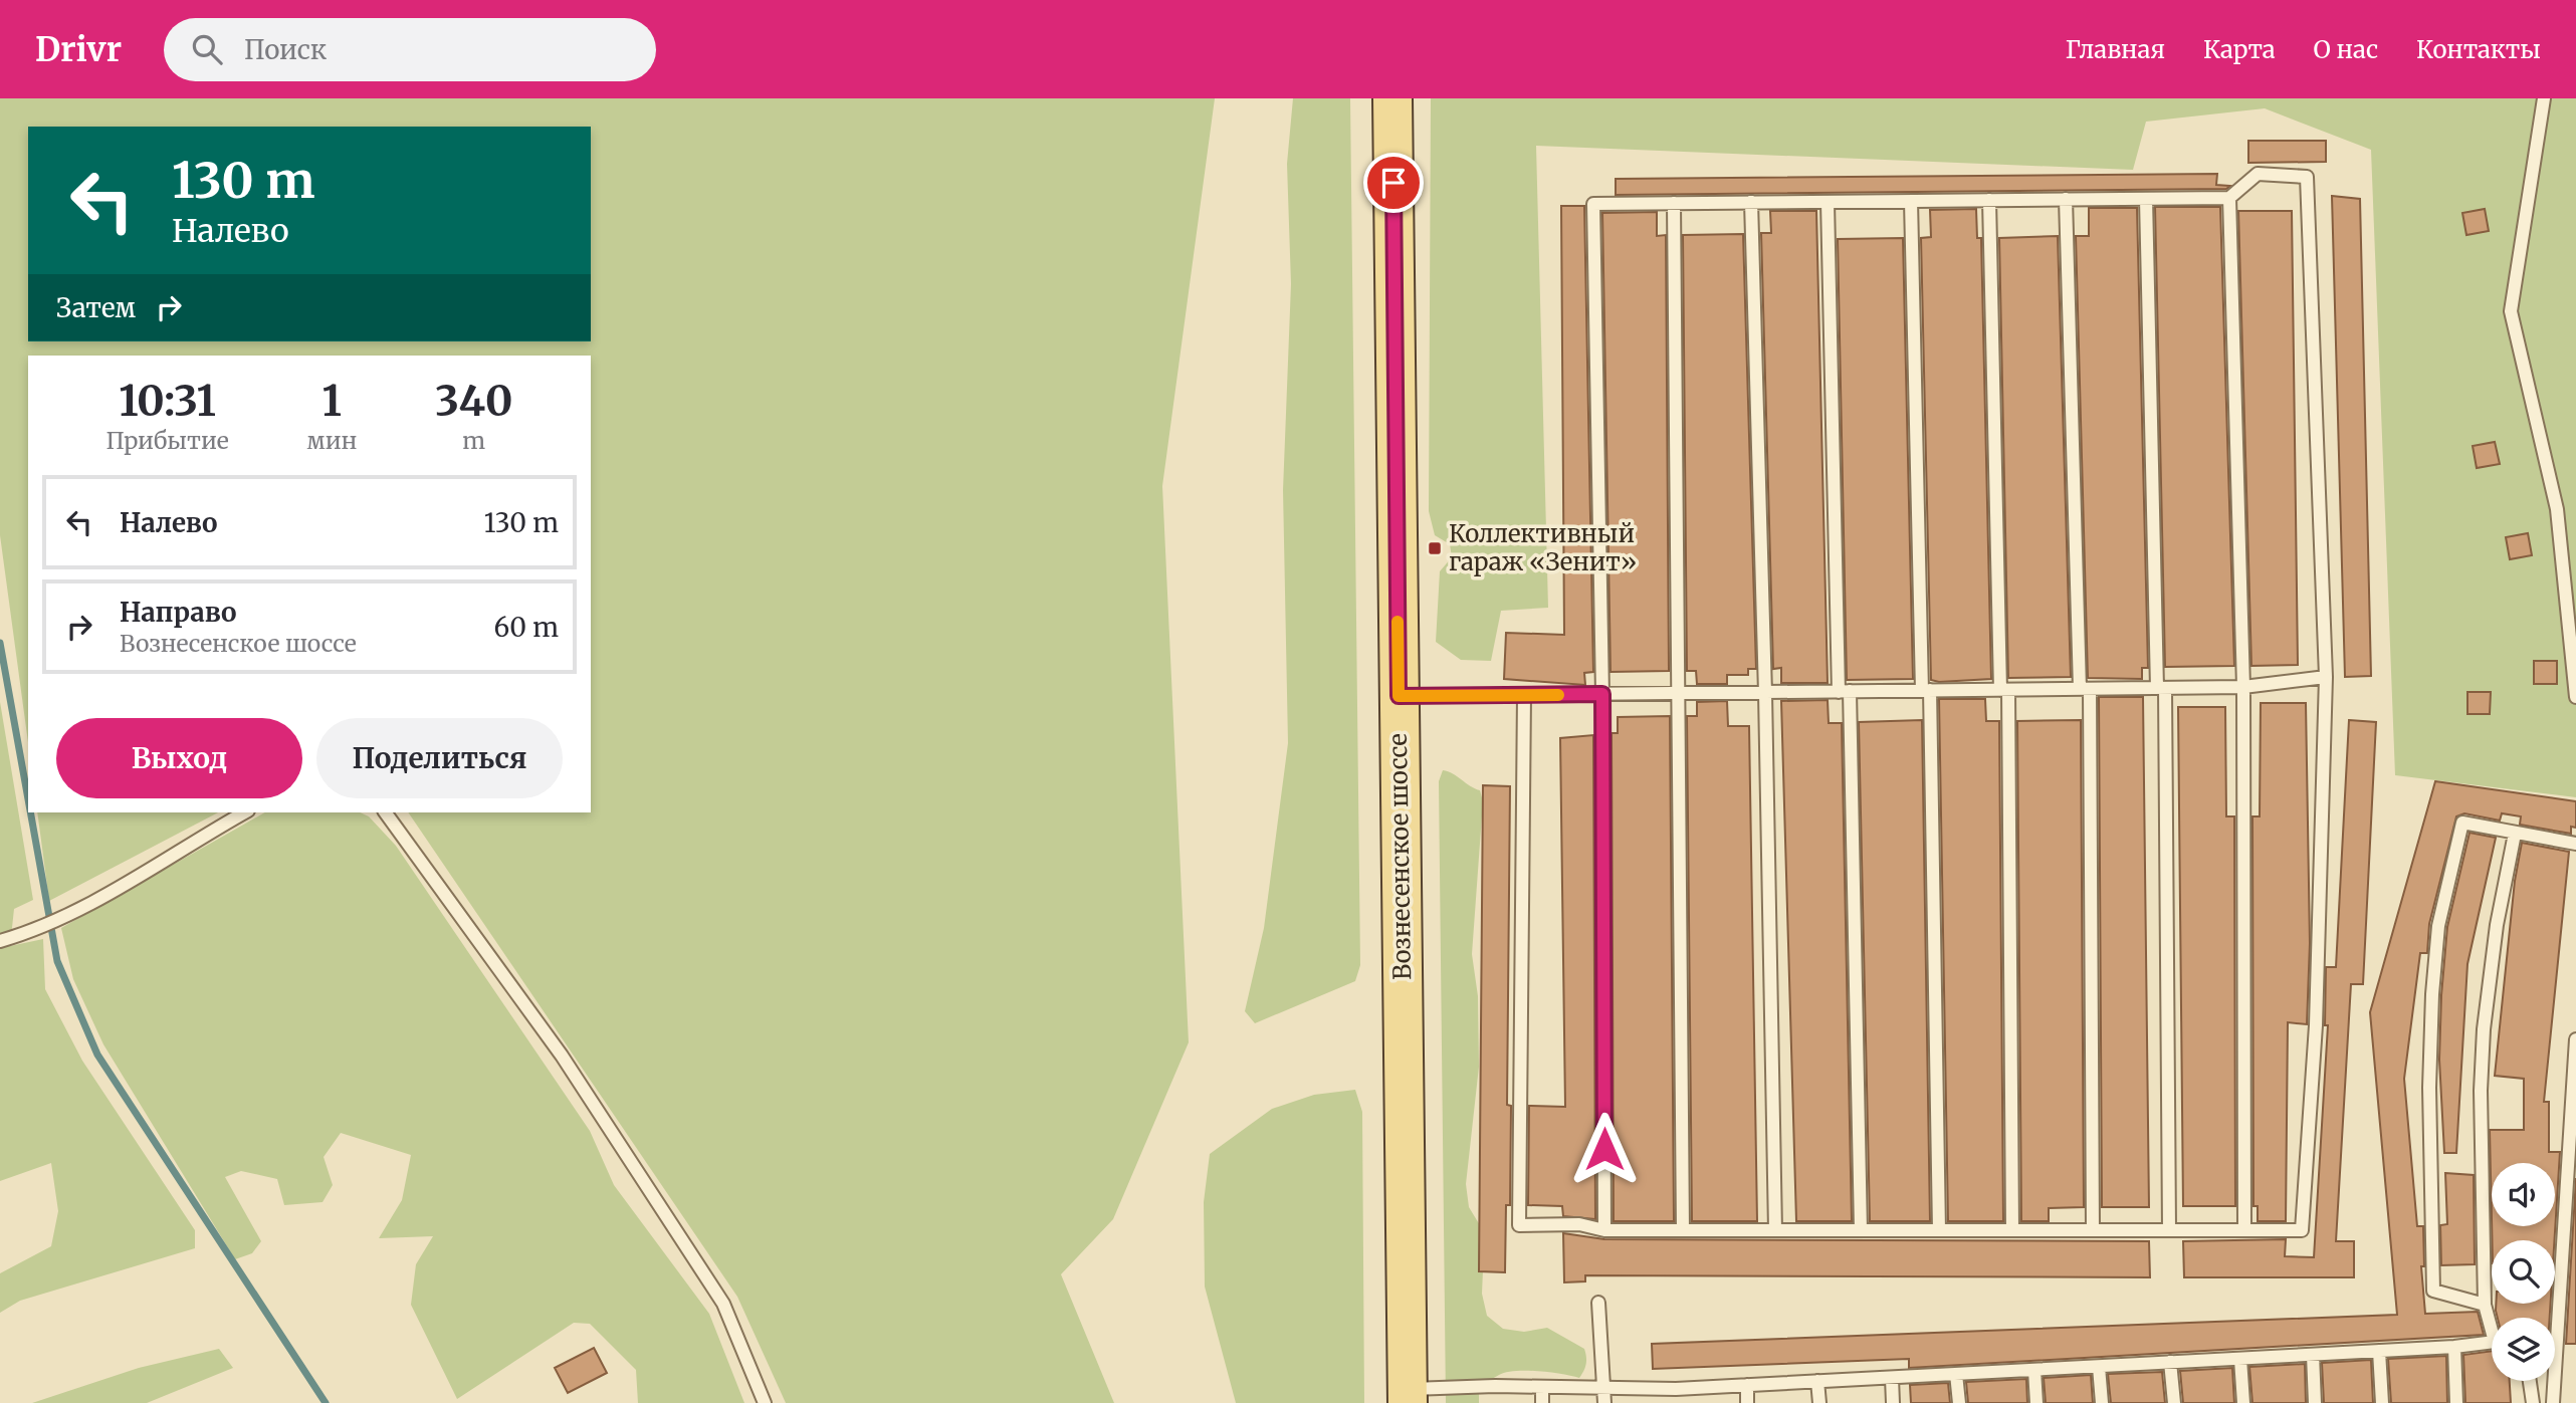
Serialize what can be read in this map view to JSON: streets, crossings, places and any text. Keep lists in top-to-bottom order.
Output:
{
  "streets": {
    "main road": ["Вознесенское шоссе"]
  },
  "places": {
    "transit": ["Коллективный гараж «Зенит»"]
  },
  "page": {
    "header": "Drivr",
    "search": "Поиск",
    "nav": [
      "Главная",
      "Карта",
      "О нас",
      "Контакты"
    ],
    "turn": ["130 m", "Налево"],
    "then": "Затем",
    "eta": [
      "10:31",
      "Прибытие",
      "1",
      "мин",
      "340",
      "m"
    ],
    "list": [
      {
        "name": "Налево",
        "value": "130 m"
      },
      {
        "name": "Направо",
        "note": "Вознесенское шоссе",
        "value": "60 m"
      }
    ],
    "buttons": ["Выход", "Поделиться"]
  }
}
